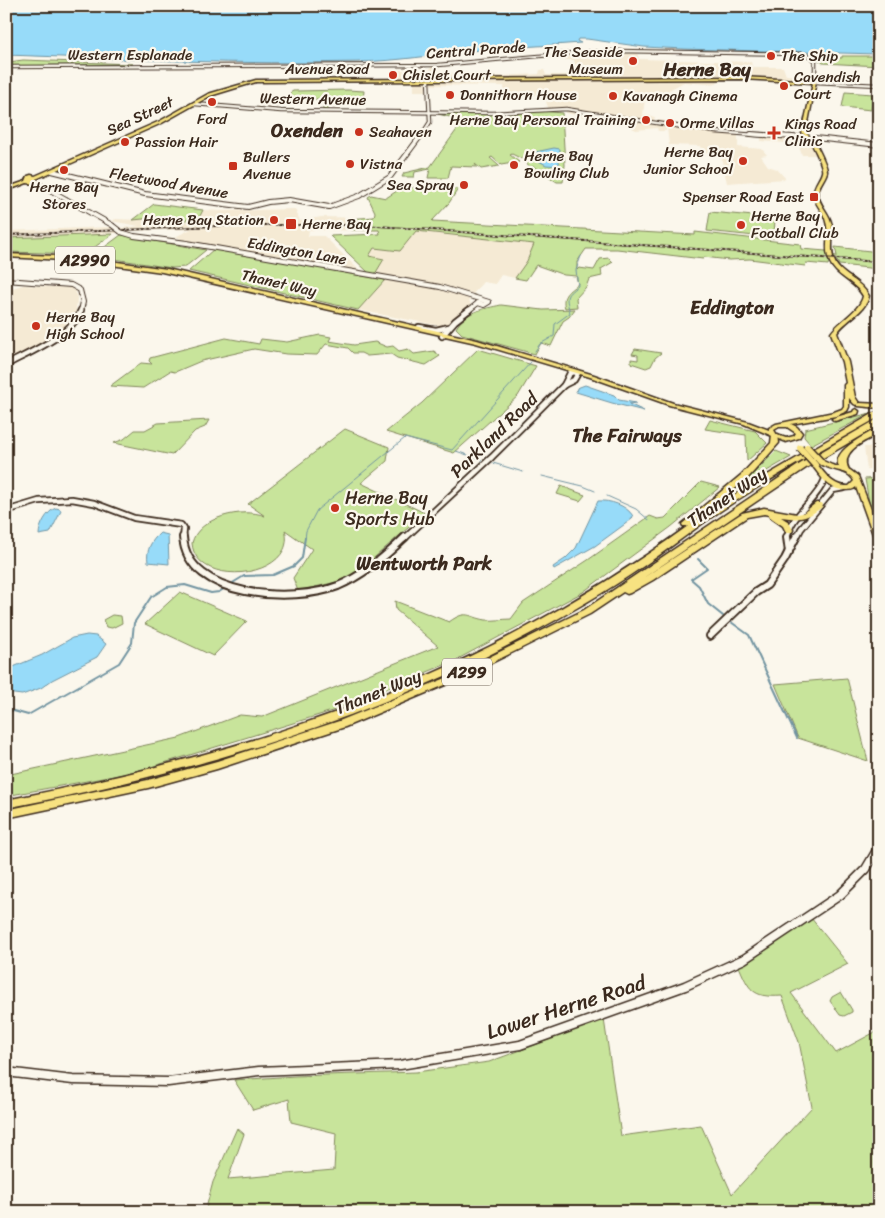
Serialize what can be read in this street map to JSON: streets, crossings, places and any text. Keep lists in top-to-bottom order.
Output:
{
  "streets": {
    "highway": ["Thanet Way", "A299"],
    "main road": ["Avenue Road", "Sea Street", "A2990"],
    "street": [
      "Central Parade",
      "Western Esplanade",
      "Western Avenue",
      "Fleetwood Avenue",
      "Eddington Lane",
      "Parkland Road",
      "Lower Herne Road"
    ]
  },
  "crossings": [
    ["Central Parade", "Western Esplanade"],
    ["Central Parade", "Avenue Road"],
    ["Avenue Road", "Sea Street"],
    ["Western Avenue", "Sea Street"],
    ["Western Avenue", "Fleetwood Avenue"],
    ["Sea Street", "Fleetwood Avenue"],
    ["Sea Street", "Eddington Lane"],
    ["Thanet Way", "Parkland Road"],
    ["Thanet Way", "A299"]
  ],
  "districts": [
    "Herne Bay",
    "Oxenden",
    "Eddington",
    "The Fairways",
    "Wentworth Park"
  ],
  "places": {
    "other": [
      "The Ship",
      "The Seaside Museum",
      "Chislet Court",
      "Cavendish Court",
      "Donnithorn House",
      "Kavanagh Cinema",
      "Ford",
      "Herne Bay Personal Training",
      "Orme Villas",
      "Seahaven",
      "Passion Hair",
      "Herne Bay Junior School",
      "Vistna",
      "Herne Bay Bowling Club",
      "Herne Bay Stores",
      "Sea Spray",
      "Herne Bay Station",
      "Herne Bay Football Club",
      "Herne Bay High School",
      "Herne Bay Sports Hub"
    ],
    "health": ["Kings Road Clinic"],
    "transit": ["Bullers Avenue", "Spenser Road East", "Herne Bay"]
  }
}
